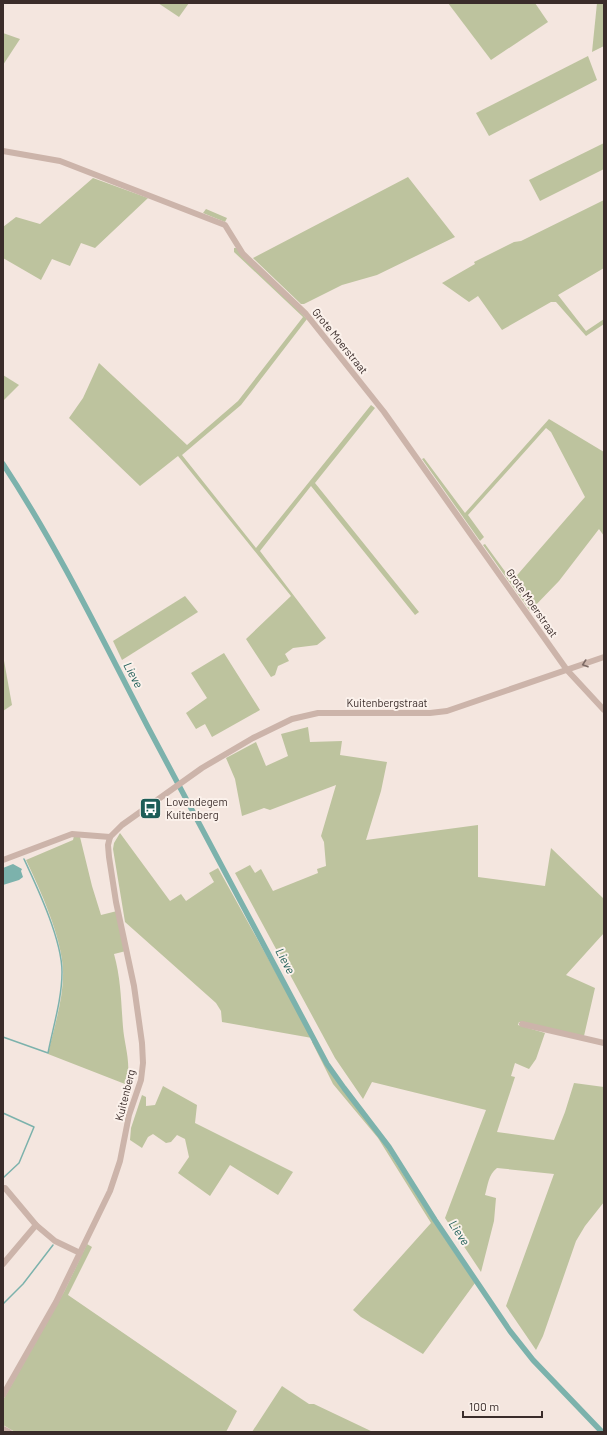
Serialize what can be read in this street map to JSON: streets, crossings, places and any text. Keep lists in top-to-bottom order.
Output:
{
  "streets": {
    "street": ["Grote Moerstraat", "Kuitenbergstraat", "Kuitenberg"]
  },
  "crossings": [
    ["Grote Moerstraat", "Kuitenbergstraat"],
    ["Kuitenbergstraat", "Kuitenberg"]
  ],
  "water": ["Lieve"],
  "places": {
    "bus stop": ["Lovendegem Kuitenberg"]
  },
  "scale_bar": "100 m"
}
